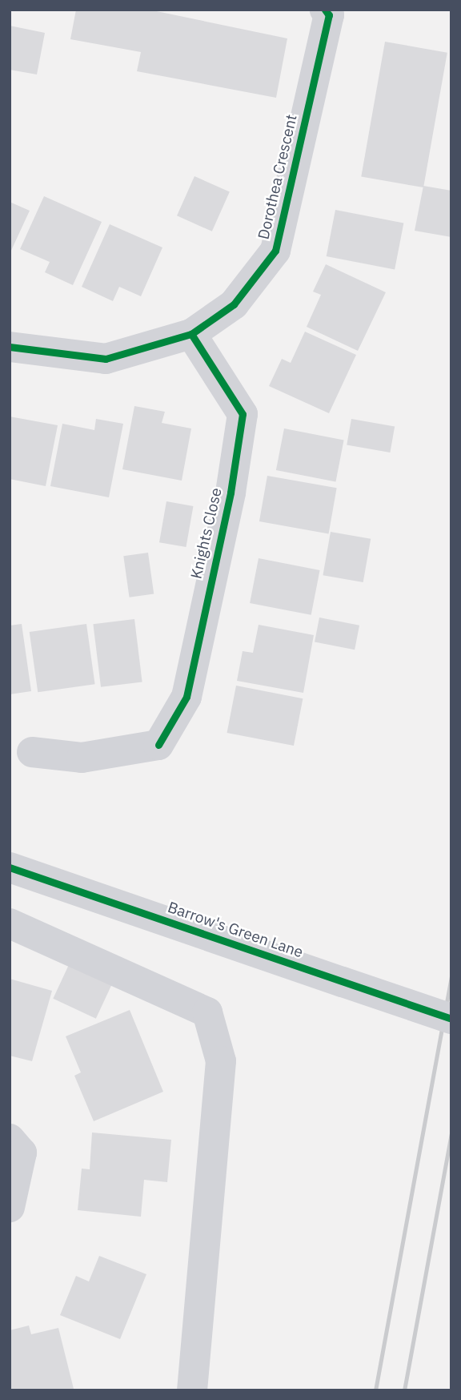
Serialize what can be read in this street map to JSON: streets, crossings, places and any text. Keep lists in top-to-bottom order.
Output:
{
  "streets": {
    "street": ["Dorothea Crescent", "Knights Close", "Barrow's Green Lane"]
  },
  "crossings": [
    ["Dorothea Crescent", "Knights Close"]
  ]
}
